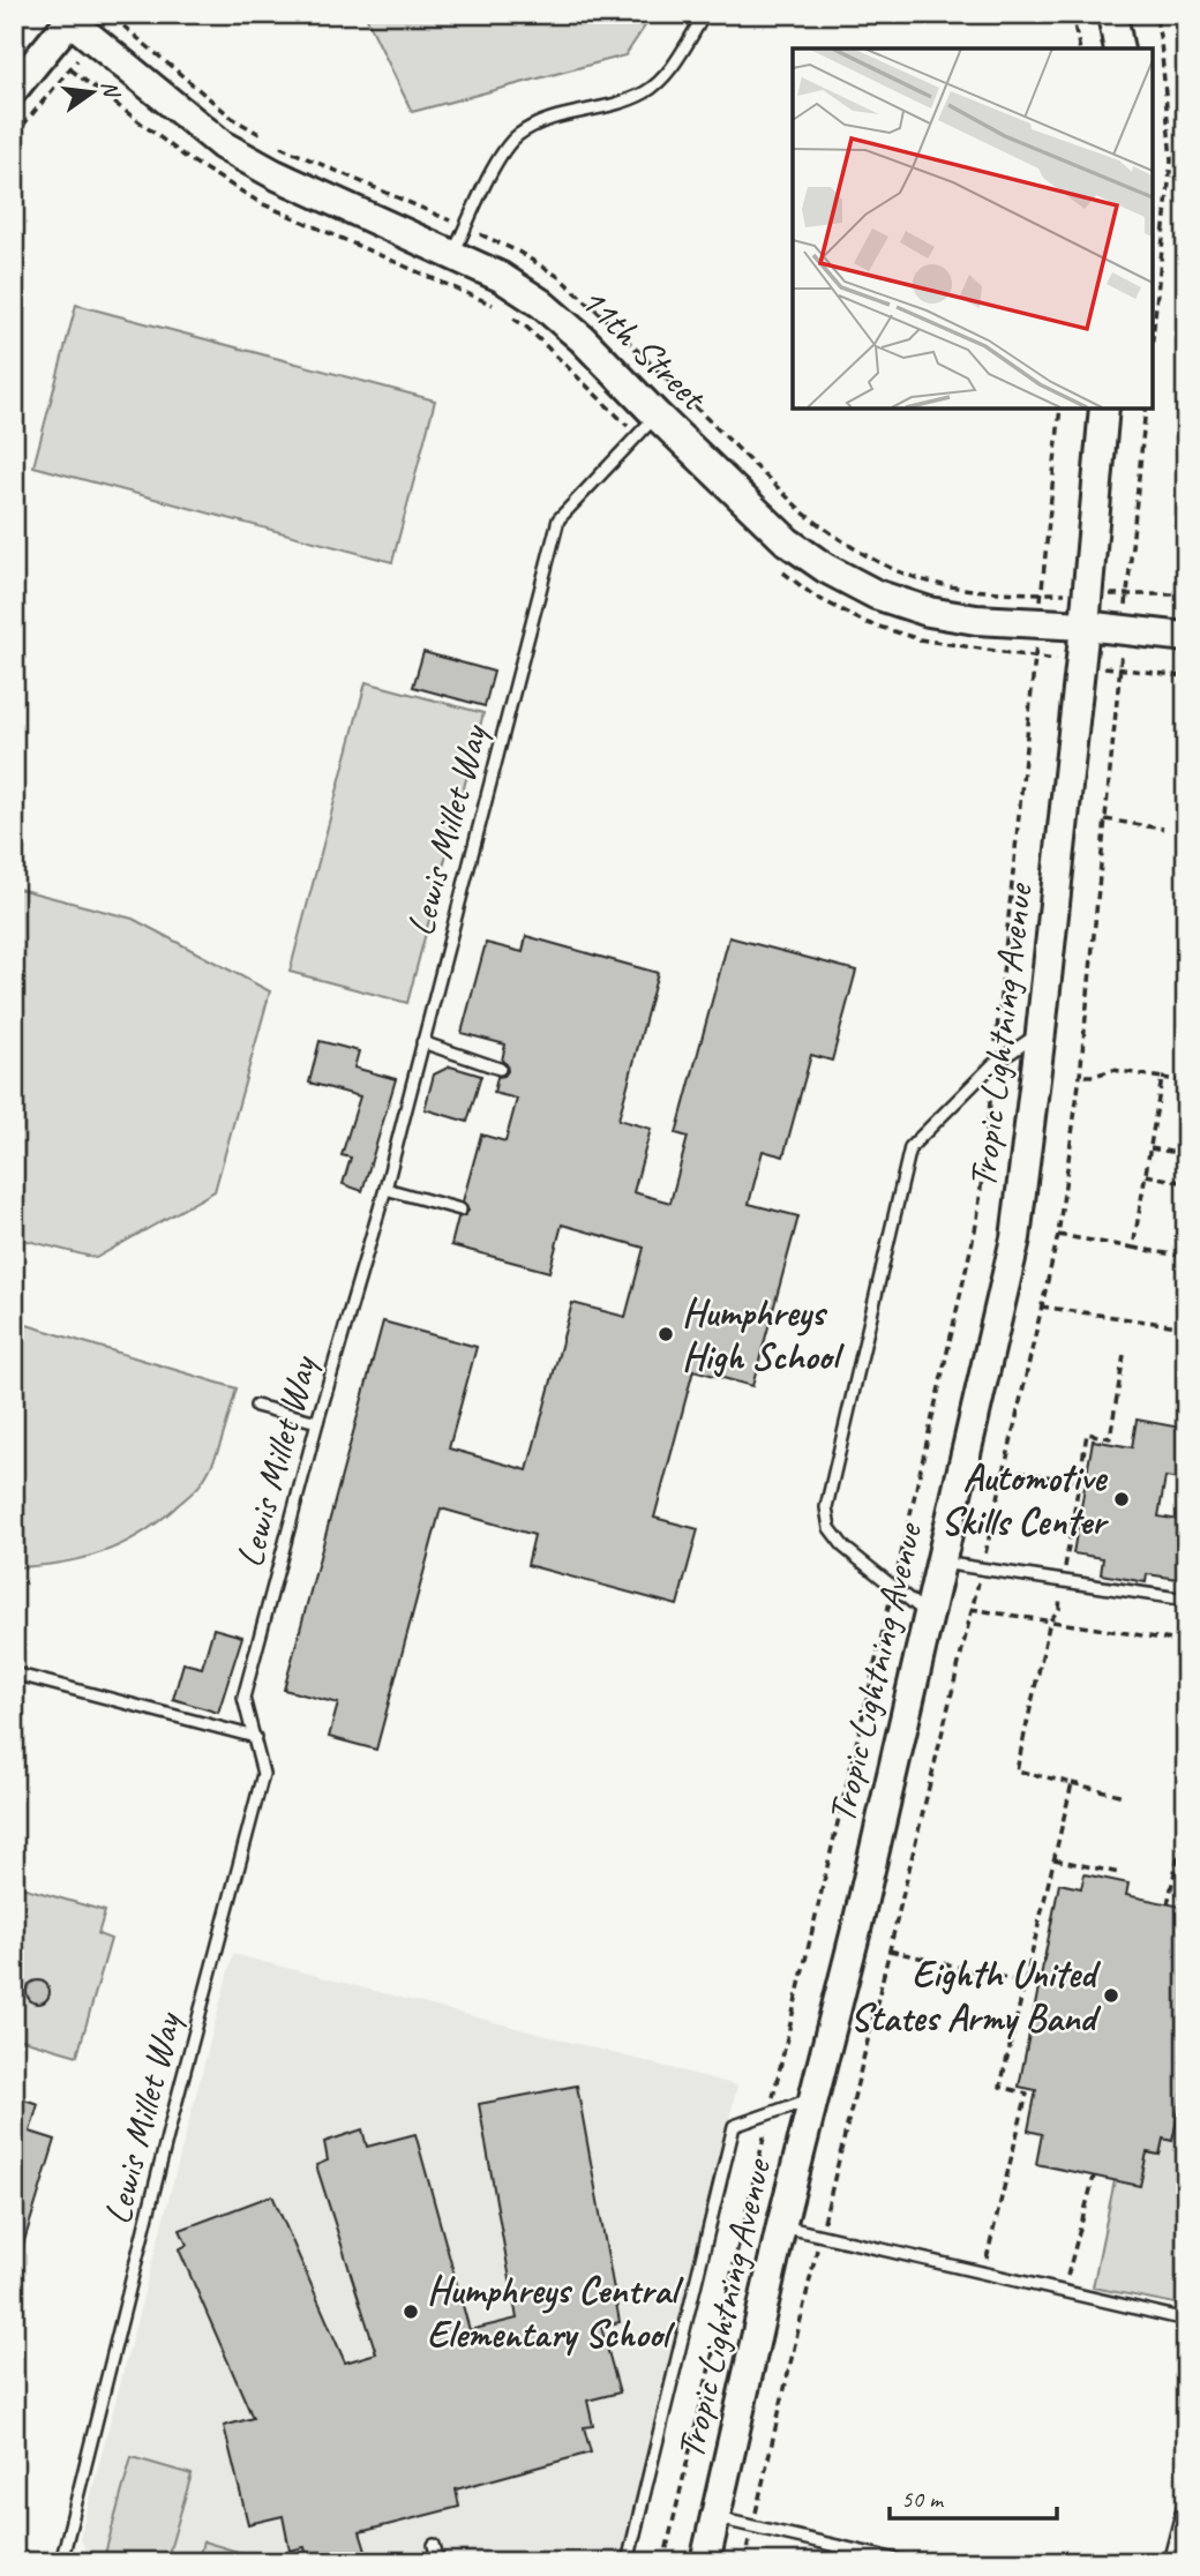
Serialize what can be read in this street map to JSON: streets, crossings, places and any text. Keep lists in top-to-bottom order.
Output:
{
  "streets": {
    "main road": ["11th Street", "Tropic Lightning Avenue"],
    "lane": ["Lewis Millet Way"]
  },
  "crossings": [
    ["11th Street", "Lewis Millet Way"],
    ["11th Street", "Tropic Lightning Avenue"]
  ],
  "places": [
    "Humphreys High School",
    "Automotive Skills Center",
    "Eighth United States Army Band",
    "Humphreys Central Elementary School"
  ],
  "scale_bar": "50 m",
  "north": "right"
}
